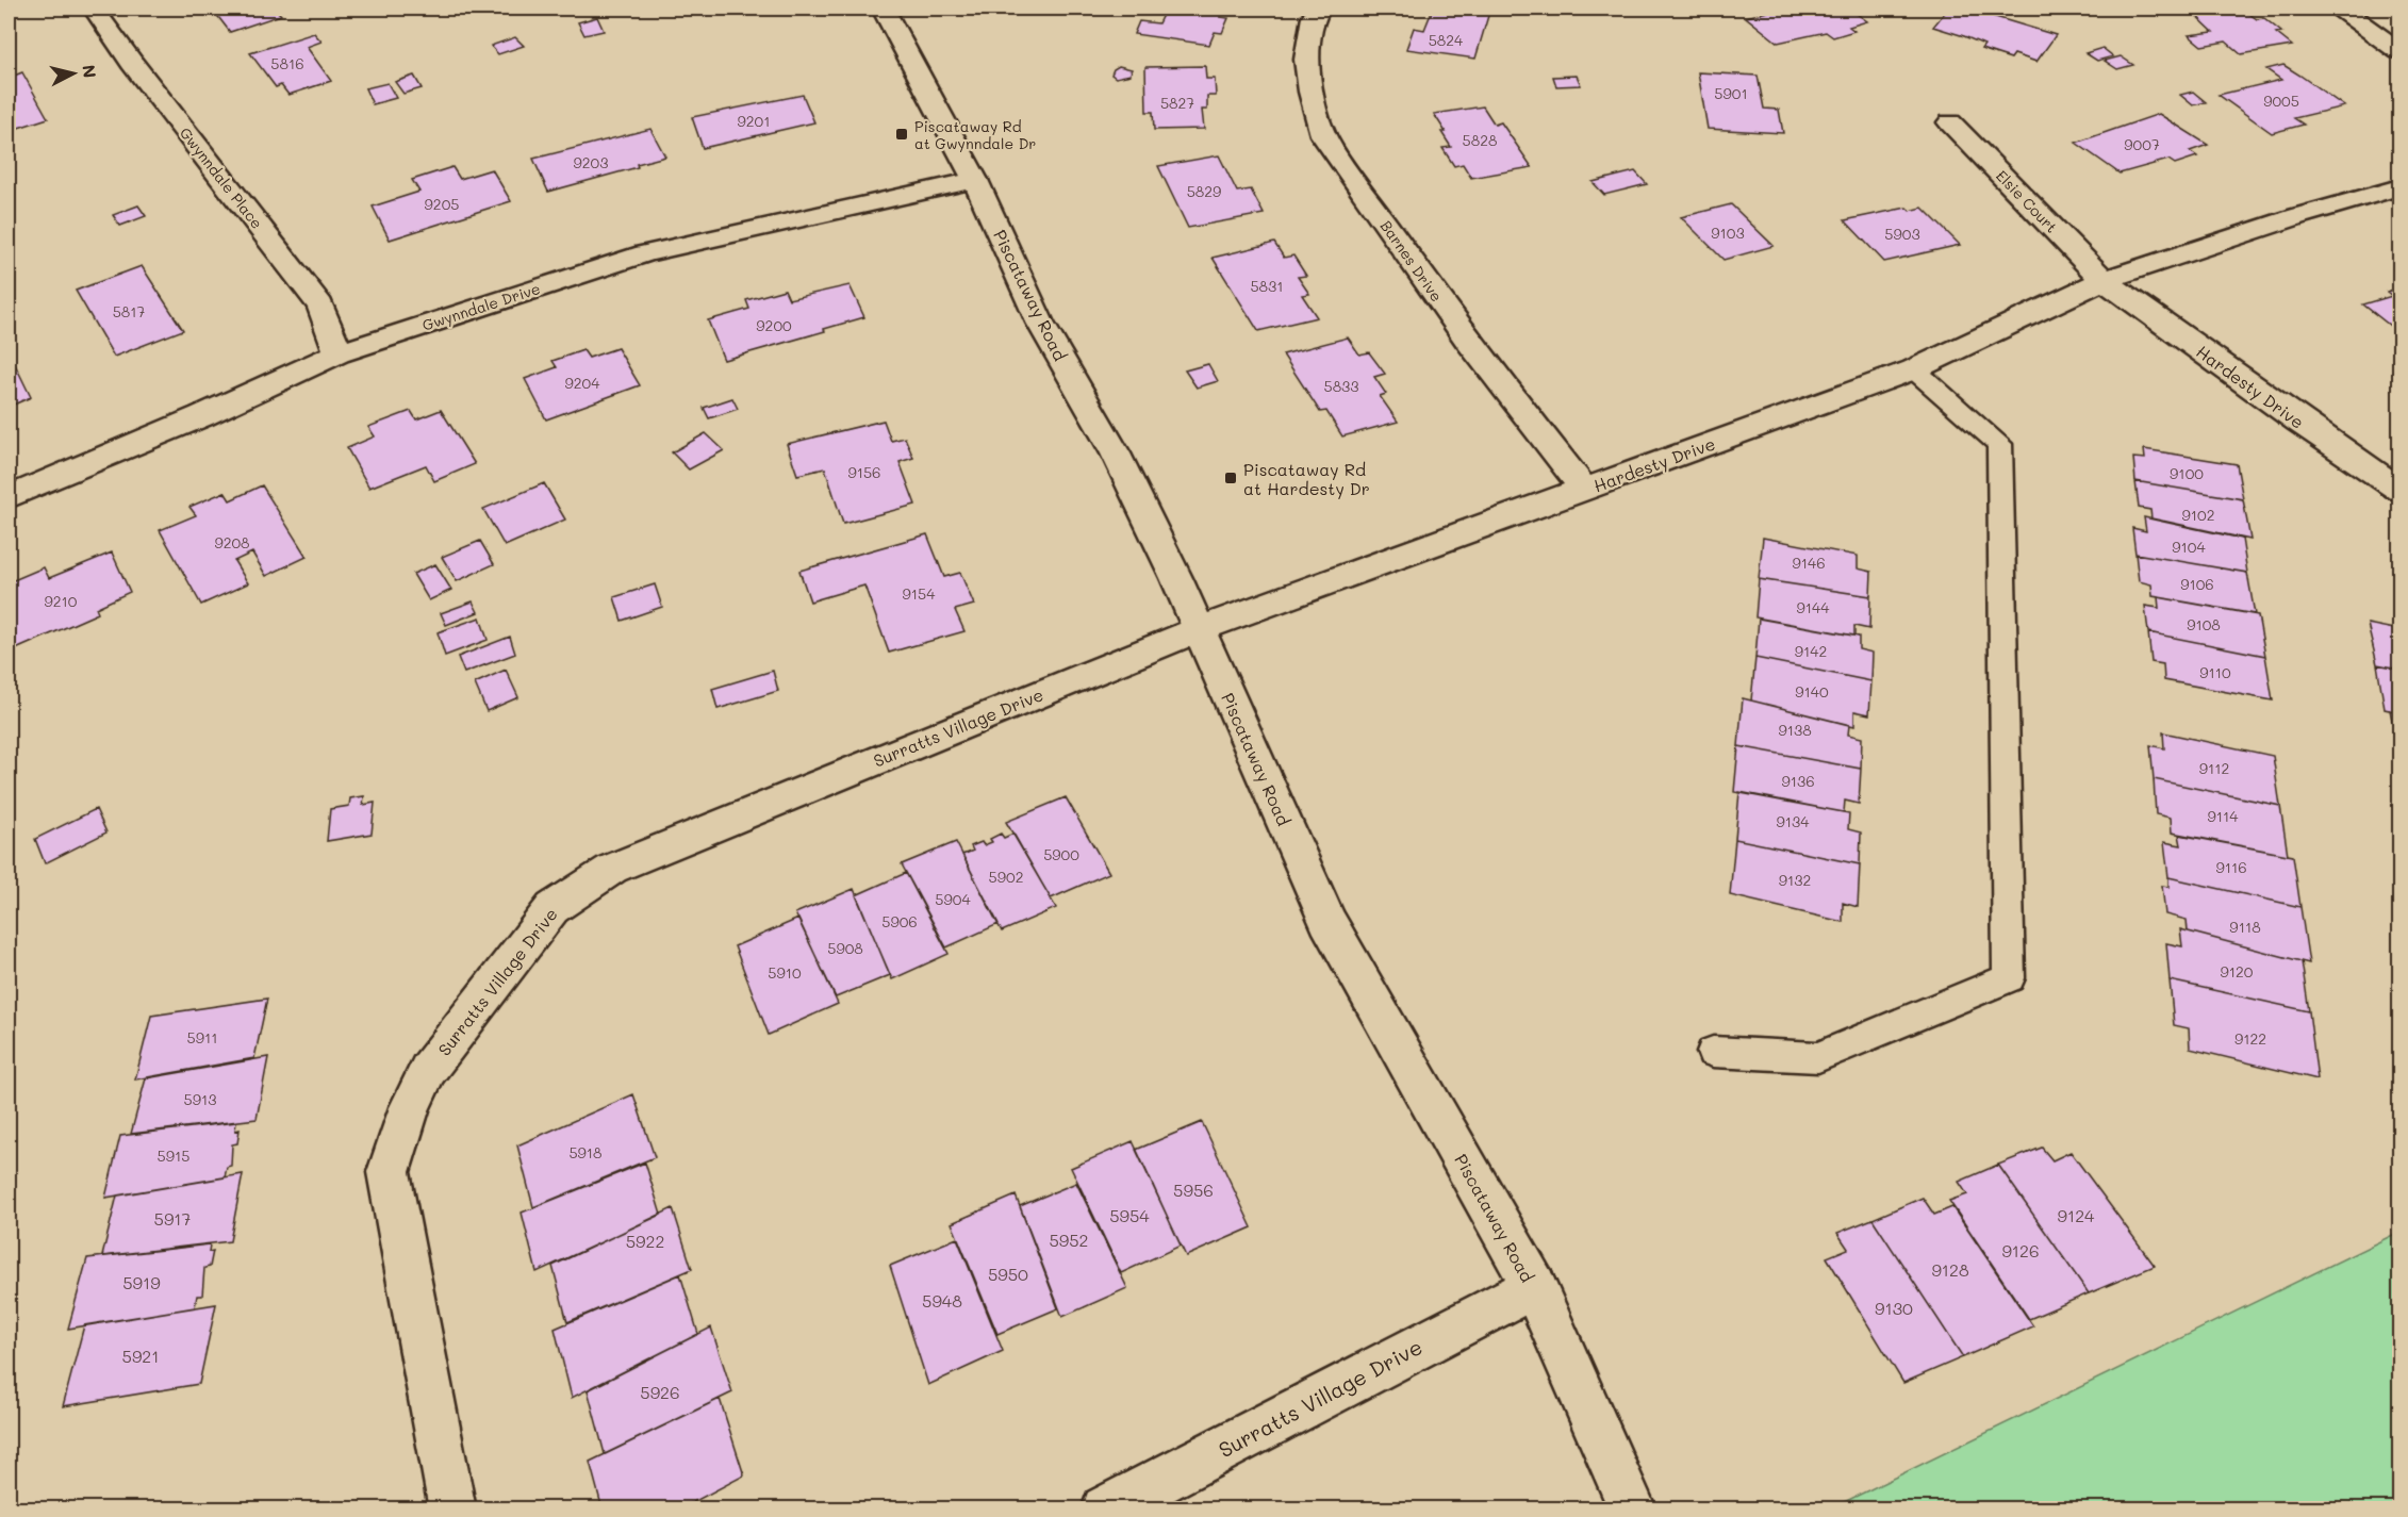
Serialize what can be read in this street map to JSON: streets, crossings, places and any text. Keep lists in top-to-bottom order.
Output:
{
  "streets": {
    "street": [
      "Gwynndale Place",
      "Elsie Court",
      "Barnes Drive",
      "Piscataway Road",
      "Gwynndale Drive",
      "Hardesty Drive",
      "Surratts Village Drive"
    ]
  },
  "crossings": [
    ["Gwynndale Place", "Gwynndale Drive"],
    ["Elsie Court", "Hardesty Drive"],
    ["Barnes Drive", "Hardesty Drive"],
    ["Piscataway Road", "Gwynndale Drive"],
    ["Piscataway Road", "Hardesty Drive"],
    ["Piscataway Road", "Surratts Village Drive"],
    ["Hardesty Drive", "Surratts Village Drive"]
  ],
  "places": {
    "transit": ["Piscataway Rd at Gwynndale Dr", "Piscataway Rd at Hardesty Dr"]
  },
  "house_numbers": [
    "5824",
    "5816",
    "5901",
    "9005",
    "5827",
    "9201",
    "5828",
    "9007",
    "9203",
    "5829",
    "9205",
    "9103",
    "5903",
    "5831",
    "5817",
    "9200",
    "9204",
    "5833",
    "9156",
    "9100",
    "9102",
    "9208",
    "9104",
    "9146",
    "9106",
    "9154",
    "9210",
    "9144",
    "9108",
    "9142",
    "9110",
    "9140",
    "9138",
    "9112",
    "9136",
    "9114",
    "9134",
    "5900",
    "9116",
    "5902",
    "9132",
    "5904",
    "5906",
    "9118",
    "5908",
    "9120",
    "5910",
    "5911",
    "9122",
    "5913",
    "5918",
    "5915",
    "5956",
    "5954",
    "9124",
    "5917",
    "5952",
    "5922",
    "9126",
    "9128",
    "5950",
    "5919",
    "5948",
    "9130",
    "5921",
    "5926"
  ],
  "north": "right"
}
